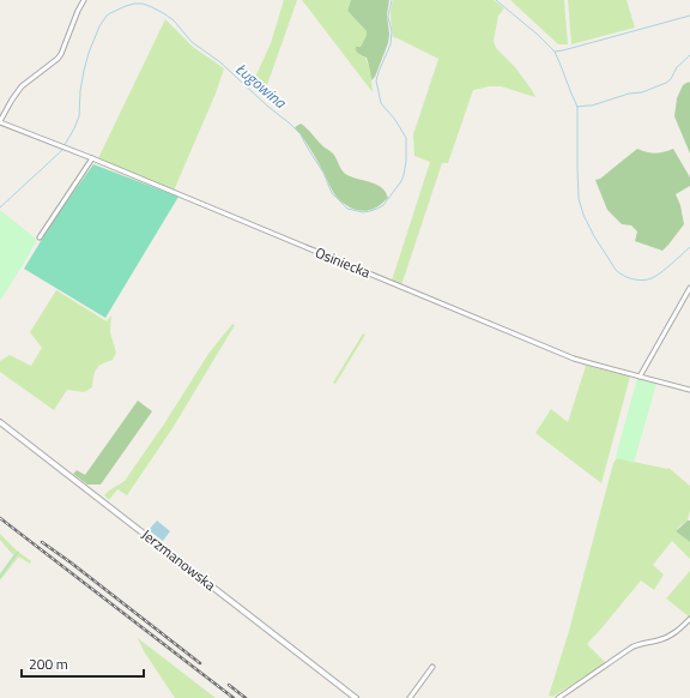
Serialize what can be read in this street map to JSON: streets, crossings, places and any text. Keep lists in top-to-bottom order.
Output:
{
  "streets": {
    "street": ["Osiniecka", "Jerzmanowska"]
  },
  "water": ["Ługowina"],
  "scale_bar": "200 m"
}
